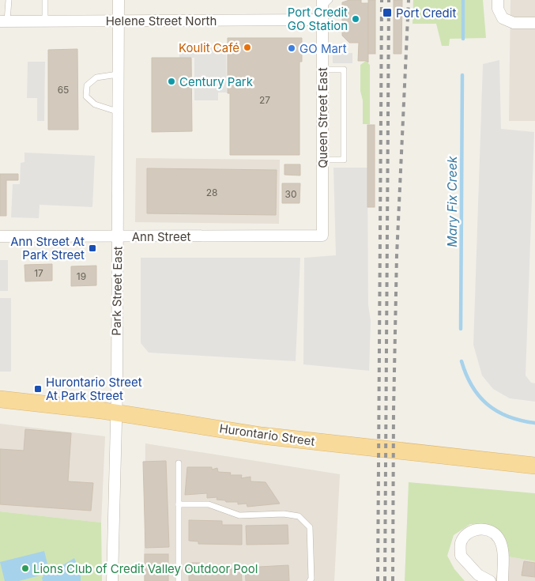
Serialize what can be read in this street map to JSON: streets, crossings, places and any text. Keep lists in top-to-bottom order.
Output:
{
  "streets": {
    "main road": ["Hurontario Street"],
    "street": [
      "Helene Street North",
      "Queen Street East",
      "Ann Street",
      "Park Street East"
    ]
  },
  "crossings": [
    ["Helene Street North", "Queen Street East"],
    ["Helene Street North", "Park Street East"],
    ["Queen Street East", "Ann Street"],
    ["Ann Street", "Park Street East"],
    ["Park Street East", "Hurontario Street"]
  ],
  "water": ["Mary Fix Creek"],
  "places": {
    "transit": ["Port Credit", "Ann Street At Park Street", "Hurontario Street At Park Street"],
    "other": [
      "Port Credit GO Station",
      "Koulit Café",
      "GO Mart",
      "Century Park",
      "Lions Club of Credit Valley Outdoor Pool"
    ]
  },
  "house_numbers": [
    "65",
    "27",
    "28",
    "30",
    "17",
    "19"
  ]
}
